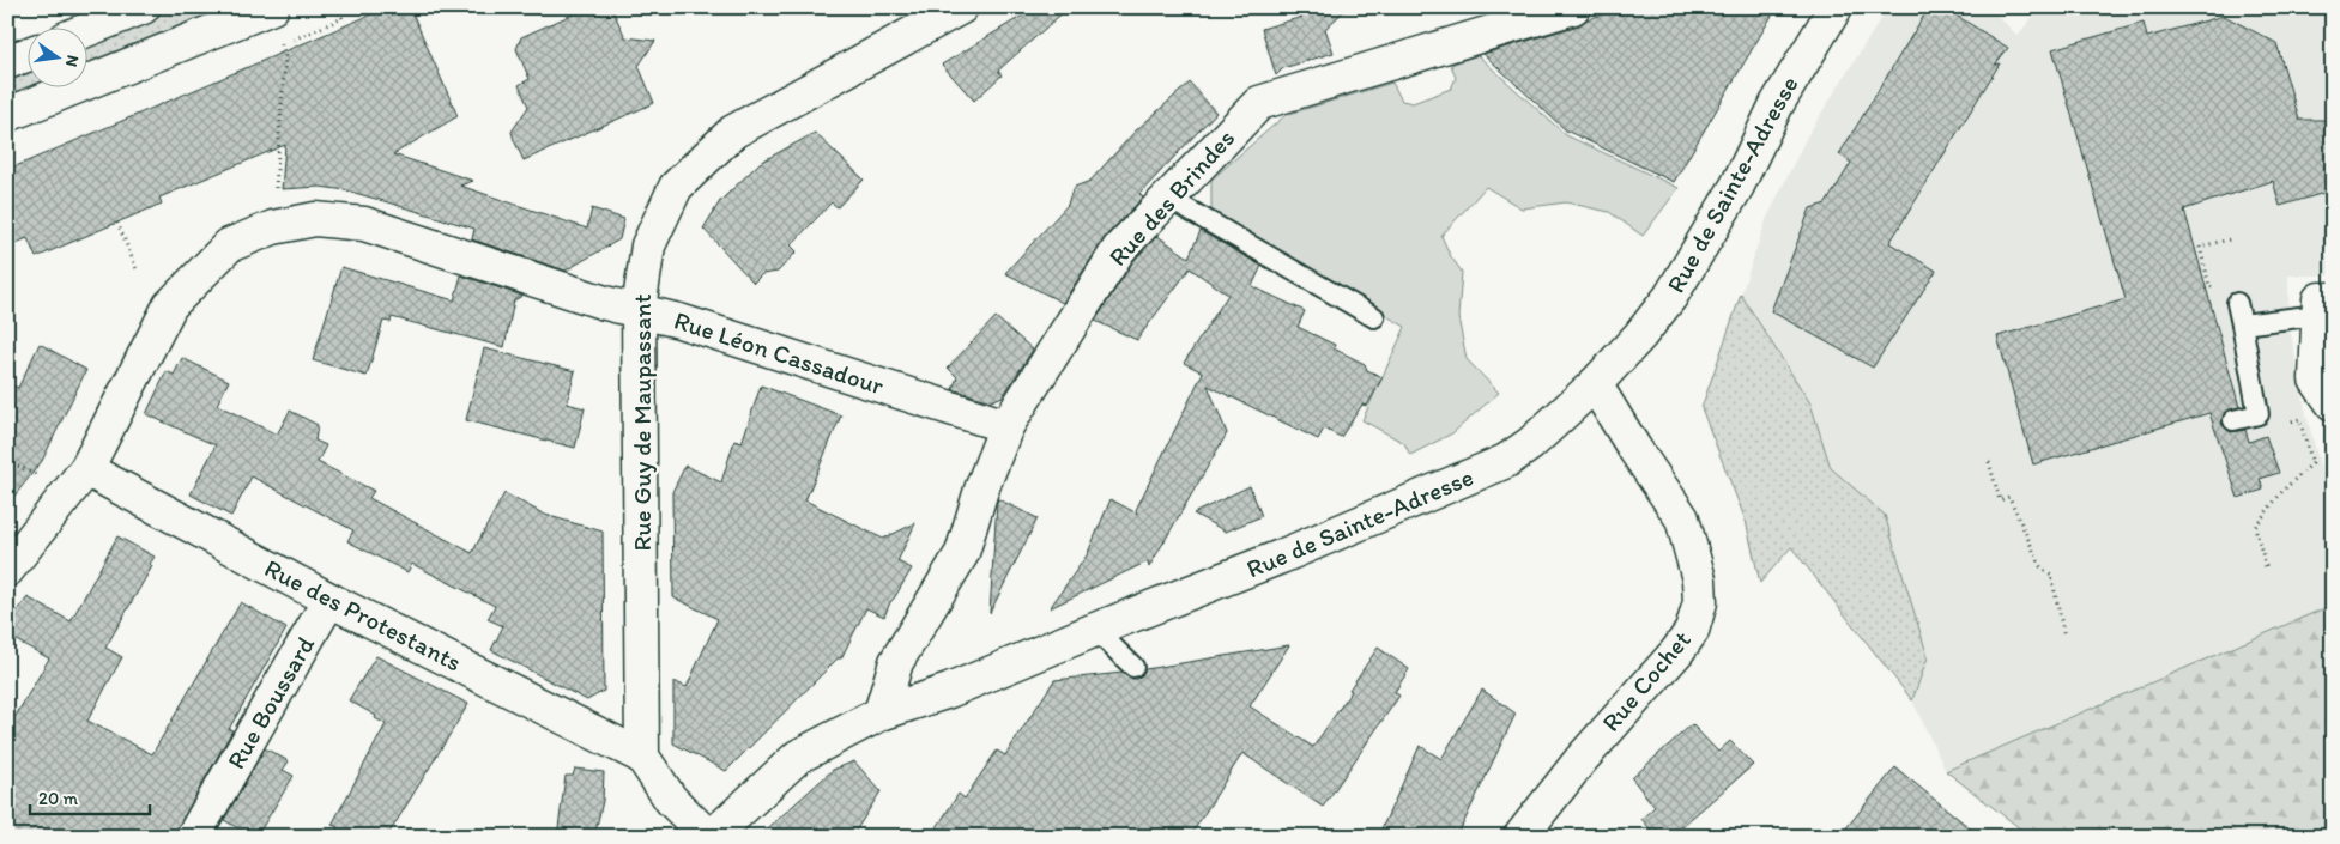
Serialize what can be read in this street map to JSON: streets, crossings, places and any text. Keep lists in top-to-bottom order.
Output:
{
  "streets": {
    "street": [
      "Rue de Sainte-Adresse",
      "Rue des Brindes",
      "Rue Léon Cassadour",
      "Rue Guy de Maupassant",
      "Rue des Protestants",
      "Rue Cochet",
      "Rue Boussard"
    ]
  },
  "crossings": [
    ["Rue de Sainte-Adresse", "Rue des Brindes"],
    ["Rue de Sainte-Adresse", "Rue Cochet"],
    ["Rue des Brindes", "Rue Léon Cassadour"],
    ["Rue Léon Cassadour", "Rue Guy de Maupassant"],
    ["Rue Léon Cassadour", "Rue des Protestants"],
    ["Rue Guy de Maupassant", "Rue des Protestants"],
    ["Rue des Protestants", "Rue Boussard"]
  ],
  "scale_bar": "20 m",
  "north": "right"
}
